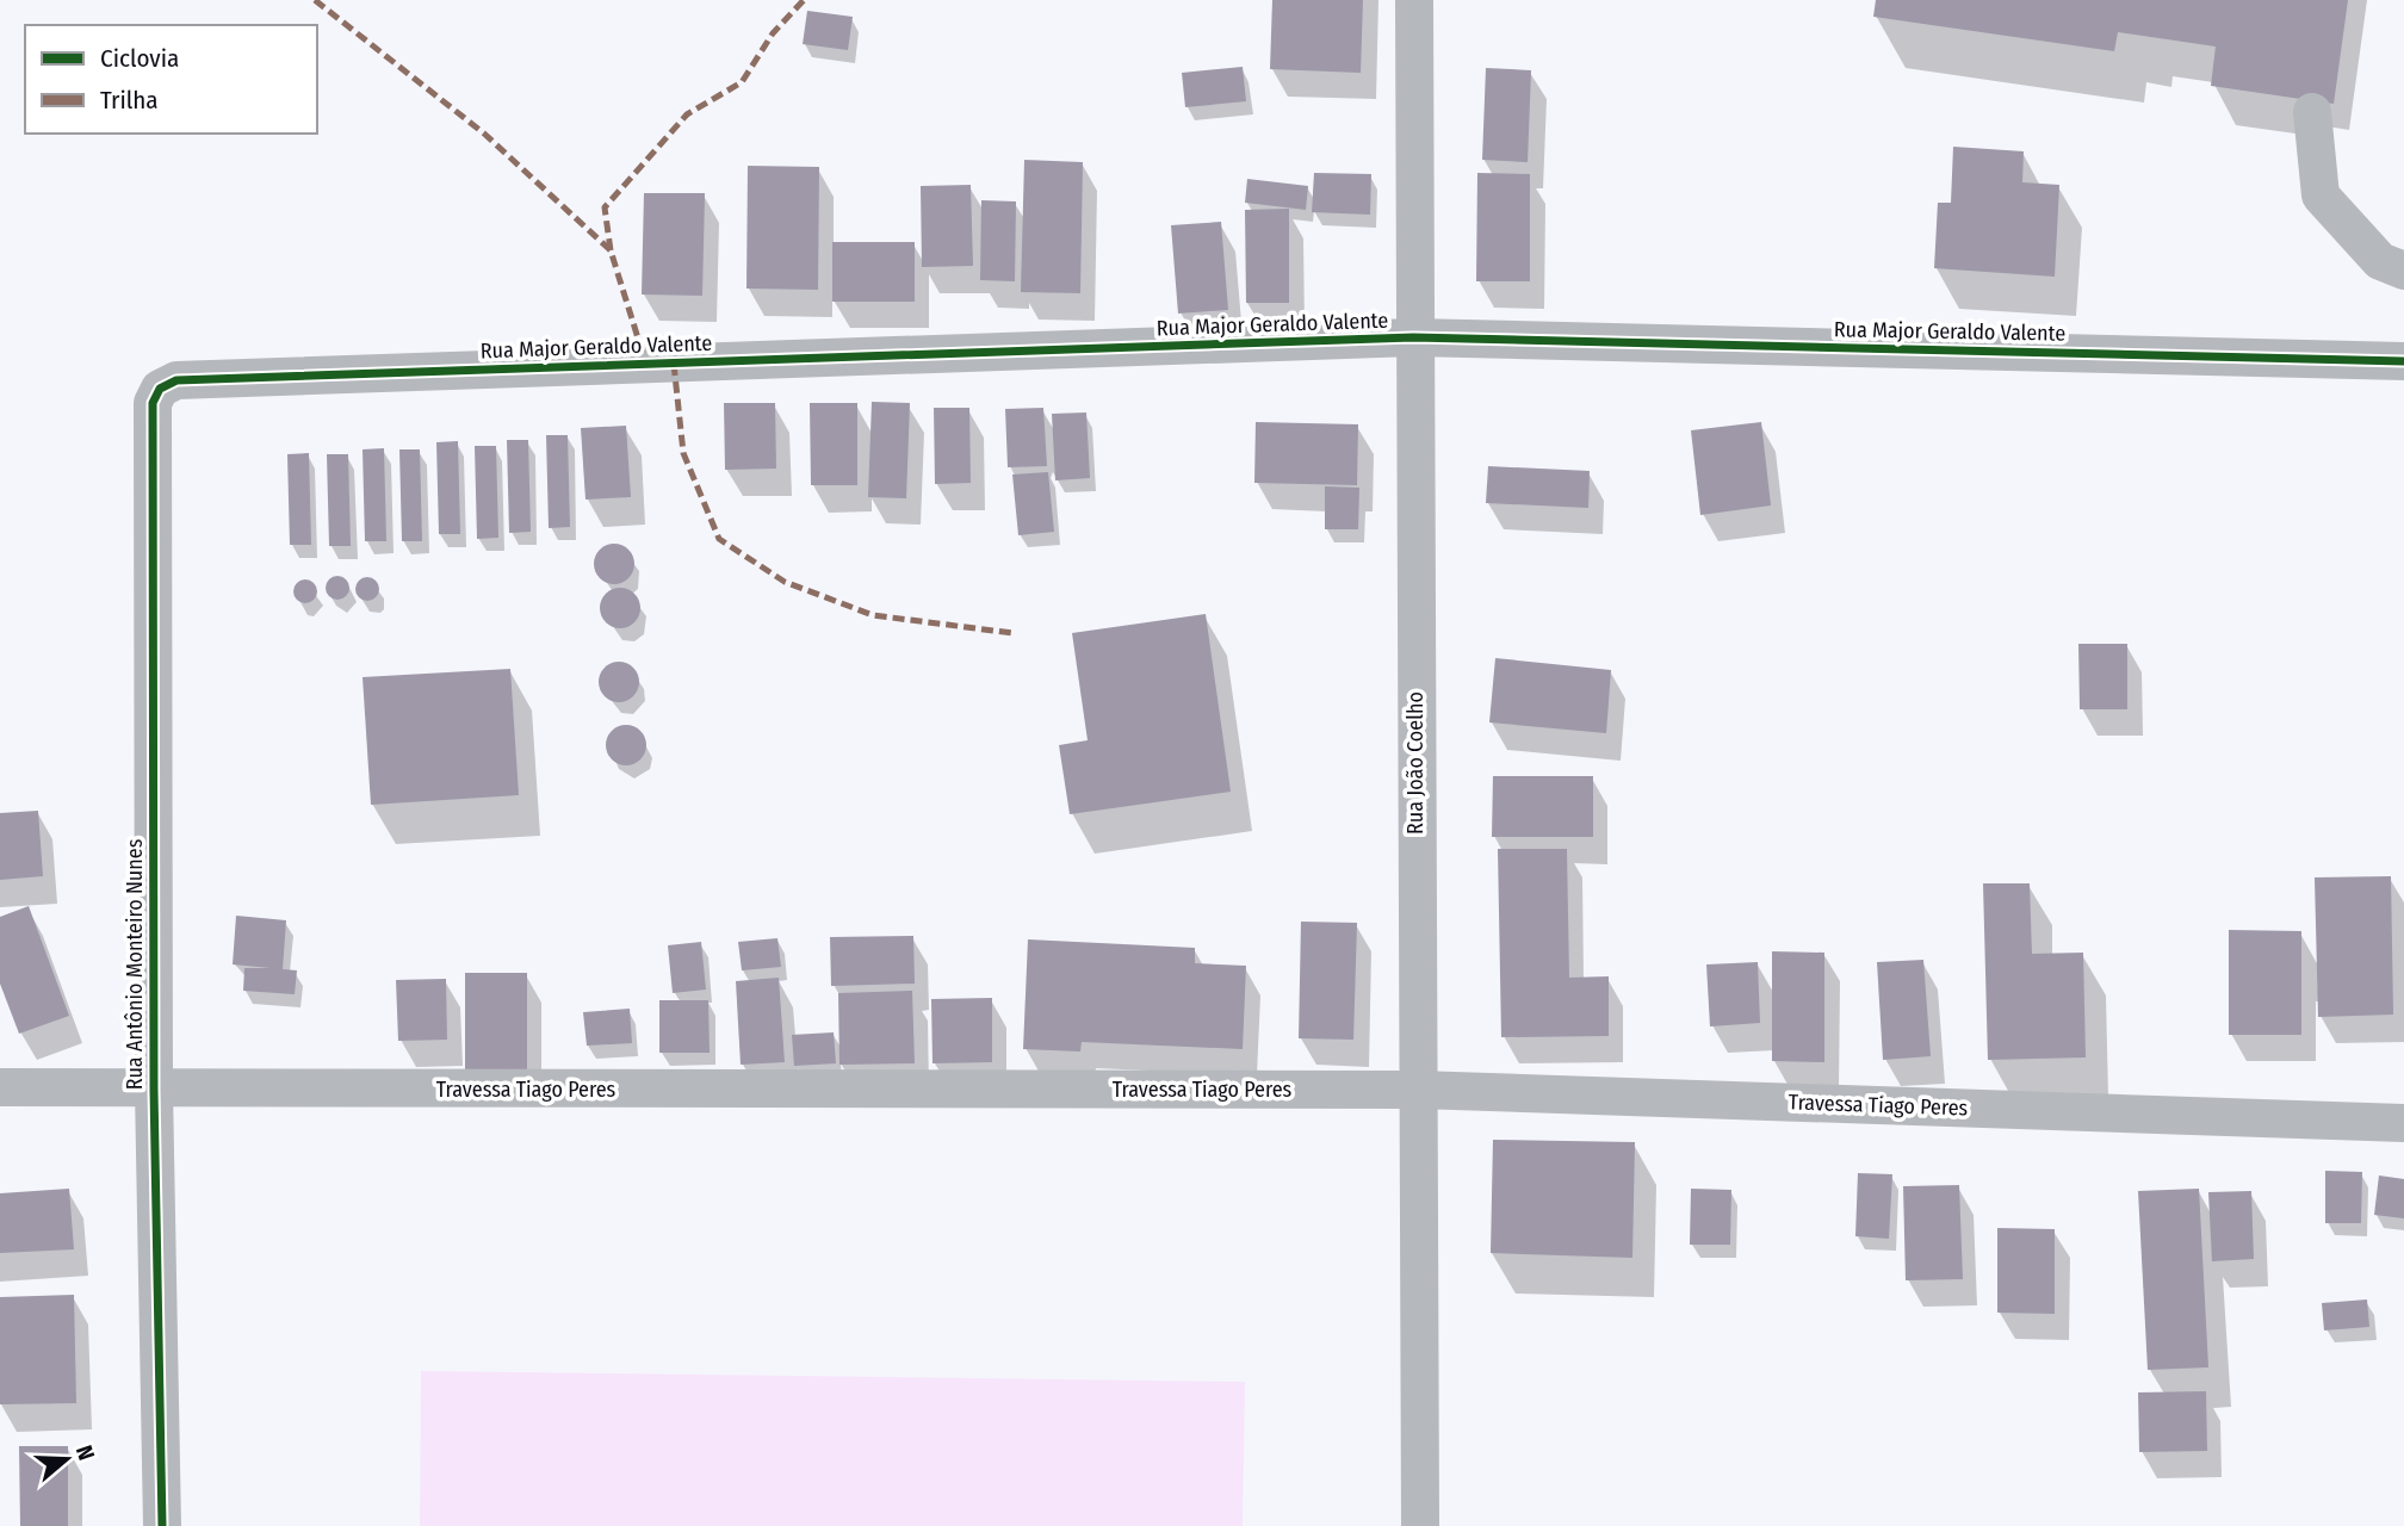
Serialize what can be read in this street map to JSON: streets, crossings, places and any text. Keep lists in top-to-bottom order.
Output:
{
  "streets": {
    "street": [
      "Rua Major Geraldo Valente",
      "Rua João Coelho",
      "Rua Antônio Monteiro Nunes",
      "Travessa Tiago Peres"
    ]
  },
  "crossings": [
    ["Rua Major Geraldo Valente", "Rua João Coelho"],
    ["Rua Major Geraldo Valente", "Rua Antônio Monteiro Nunes"],
    ["Rua João Coelho", "Travessa Tiago Peres"],
    ["Rua Antônio Monteiro Nunes", "Travessa Tiago Peres"]
  ],
  "legend": ["Ciclovia", "Trilha"],
  "north": "right"
}
